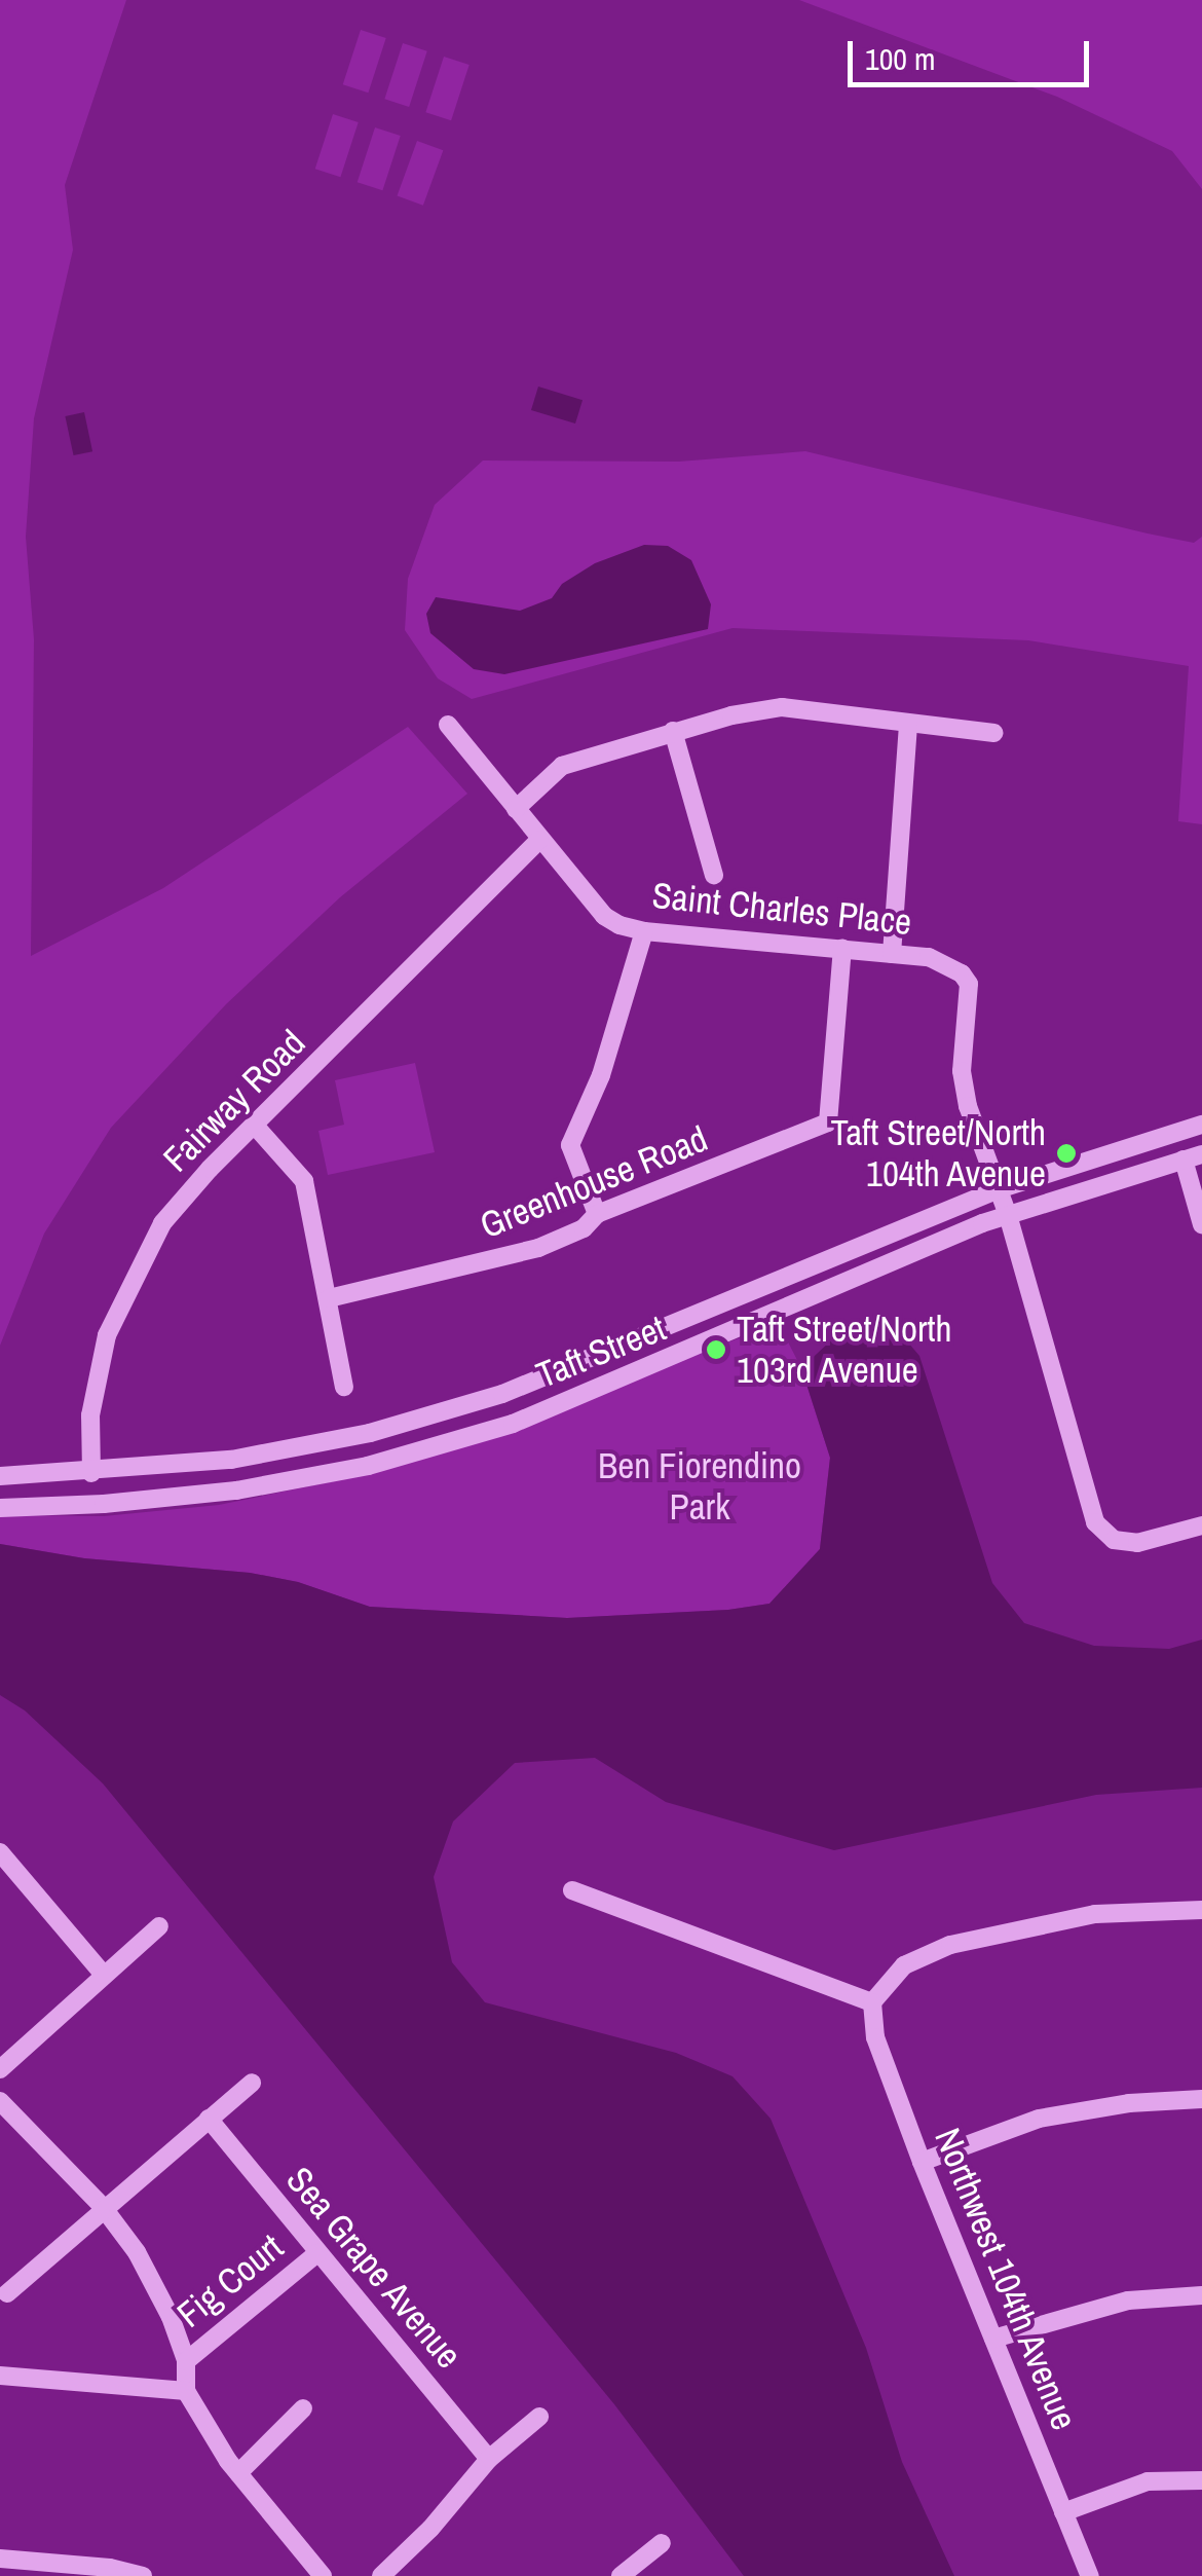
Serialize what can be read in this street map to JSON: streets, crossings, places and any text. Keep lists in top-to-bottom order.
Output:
{
  "streets": {
    "street": [
      "Saint Charles Place",
      "Fairway Road",
      "Greenhouse Road",
      "Taft Street",
      "Sea Grape Avenue",
      "Northwest 104th Avenue",
      "Fig Court"
    ]
  },
  "crossings": [
    ["Saint Charles Place", "Fairway Road"],
    ["Saint Charles Place", "Greenhouse Road"],
    ["Saint Charles Place", "Taft Street"],
    ["Fairway Road", "Taft Street"],
    ["Sea Grape Avenue", "Fig Court"]
  ],
  "parks": ["Ben Fiorendino Park"],
  "places": ["Taft Street/North 104th Avenue", "Taft Street/North 103rd Avenue"],
  "scale_bar": "100 m"
}
